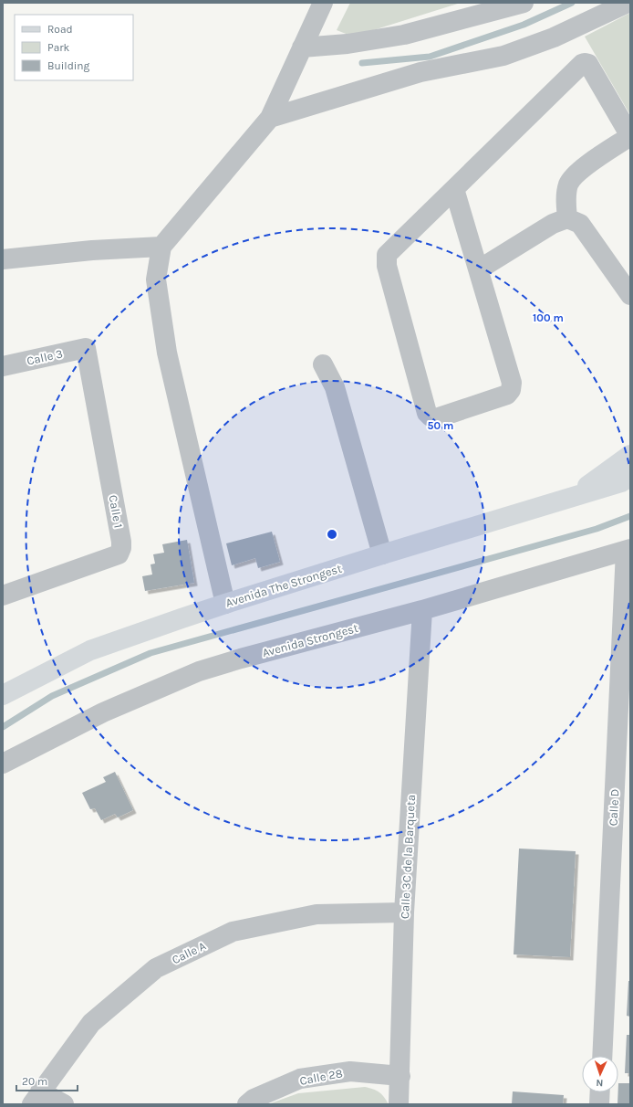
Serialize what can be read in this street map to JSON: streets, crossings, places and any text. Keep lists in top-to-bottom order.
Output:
{
  "streets": {
    "main road": ["Avenida The Strongest"],
    "street": [
      "Calle 3",
      "Calle 1",
      "Avenida Strongest",
      "Calle D",
      "Calle 3C de la Barqueta",
      "Calle A",
      "Calle 28"
    ]
  },
  "crossings": [
    ["Calle 3", "Calle 1"],
    ["Avenida Strongest", "Calle D"],
    ["Avenida Strongest", "Calle 3C de la Barqueta"],
    ["Calle 3C de la Barqueta", "Calle A"],
    ["Calle 3C de la Barqueta", "Calle 28"]
  ],
  "legend": ["Road", "Park", "Building"],
  "scale_bar": "20 m",
  "north": "bottom",
  "rings": ["100 m", "50 m"]
}
